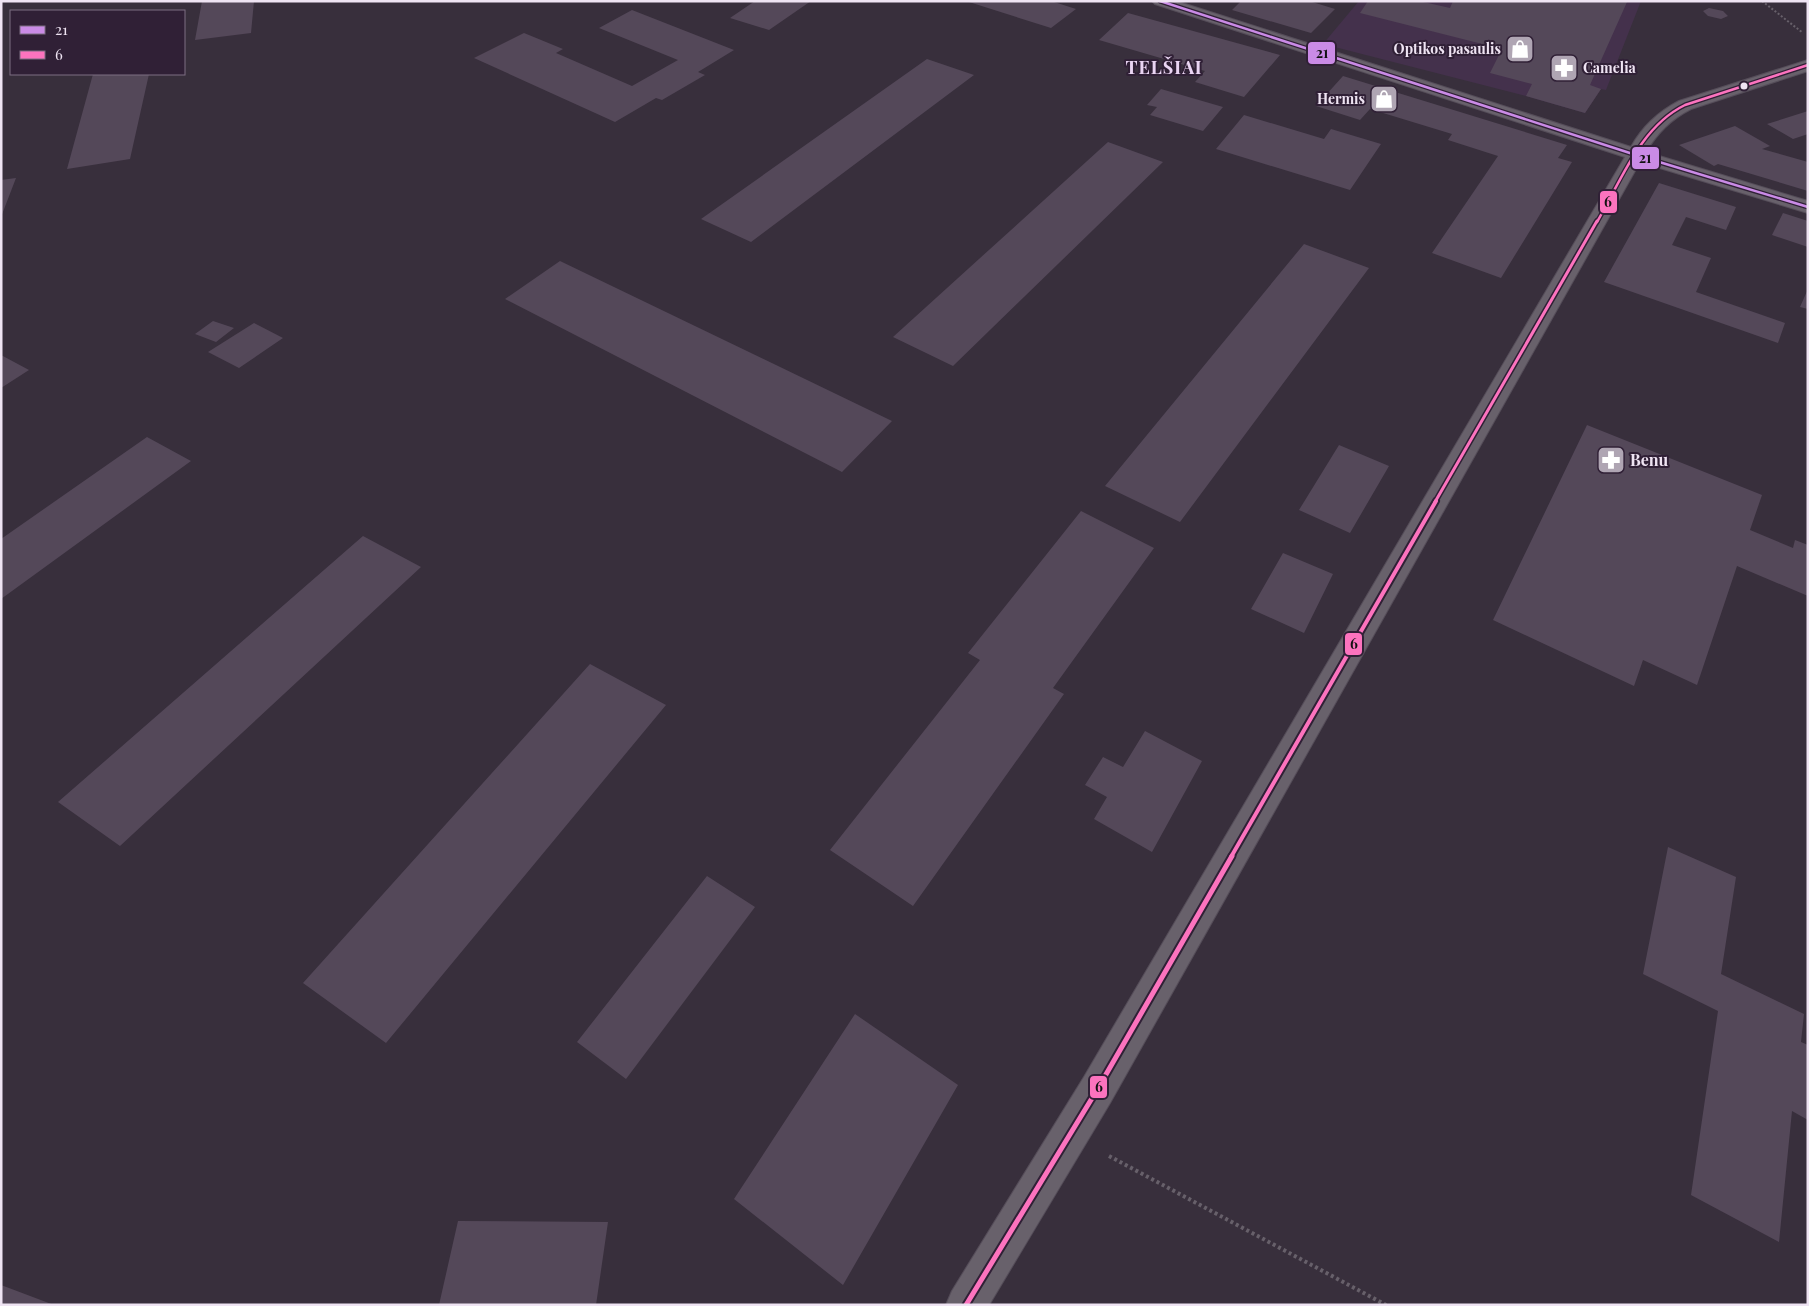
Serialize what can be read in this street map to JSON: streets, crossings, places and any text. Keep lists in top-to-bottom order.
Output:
{
  "districts": ["TELŠIAI"],
  "places": {
    "shop": ["Optikos pasaulis", "Hermis"],
    "pharmacy": ["Camelia", "Benu"]
  },
  "lines": ["transit line 21", "transit line 6"],
  "legend": ["21", "6"]
}
